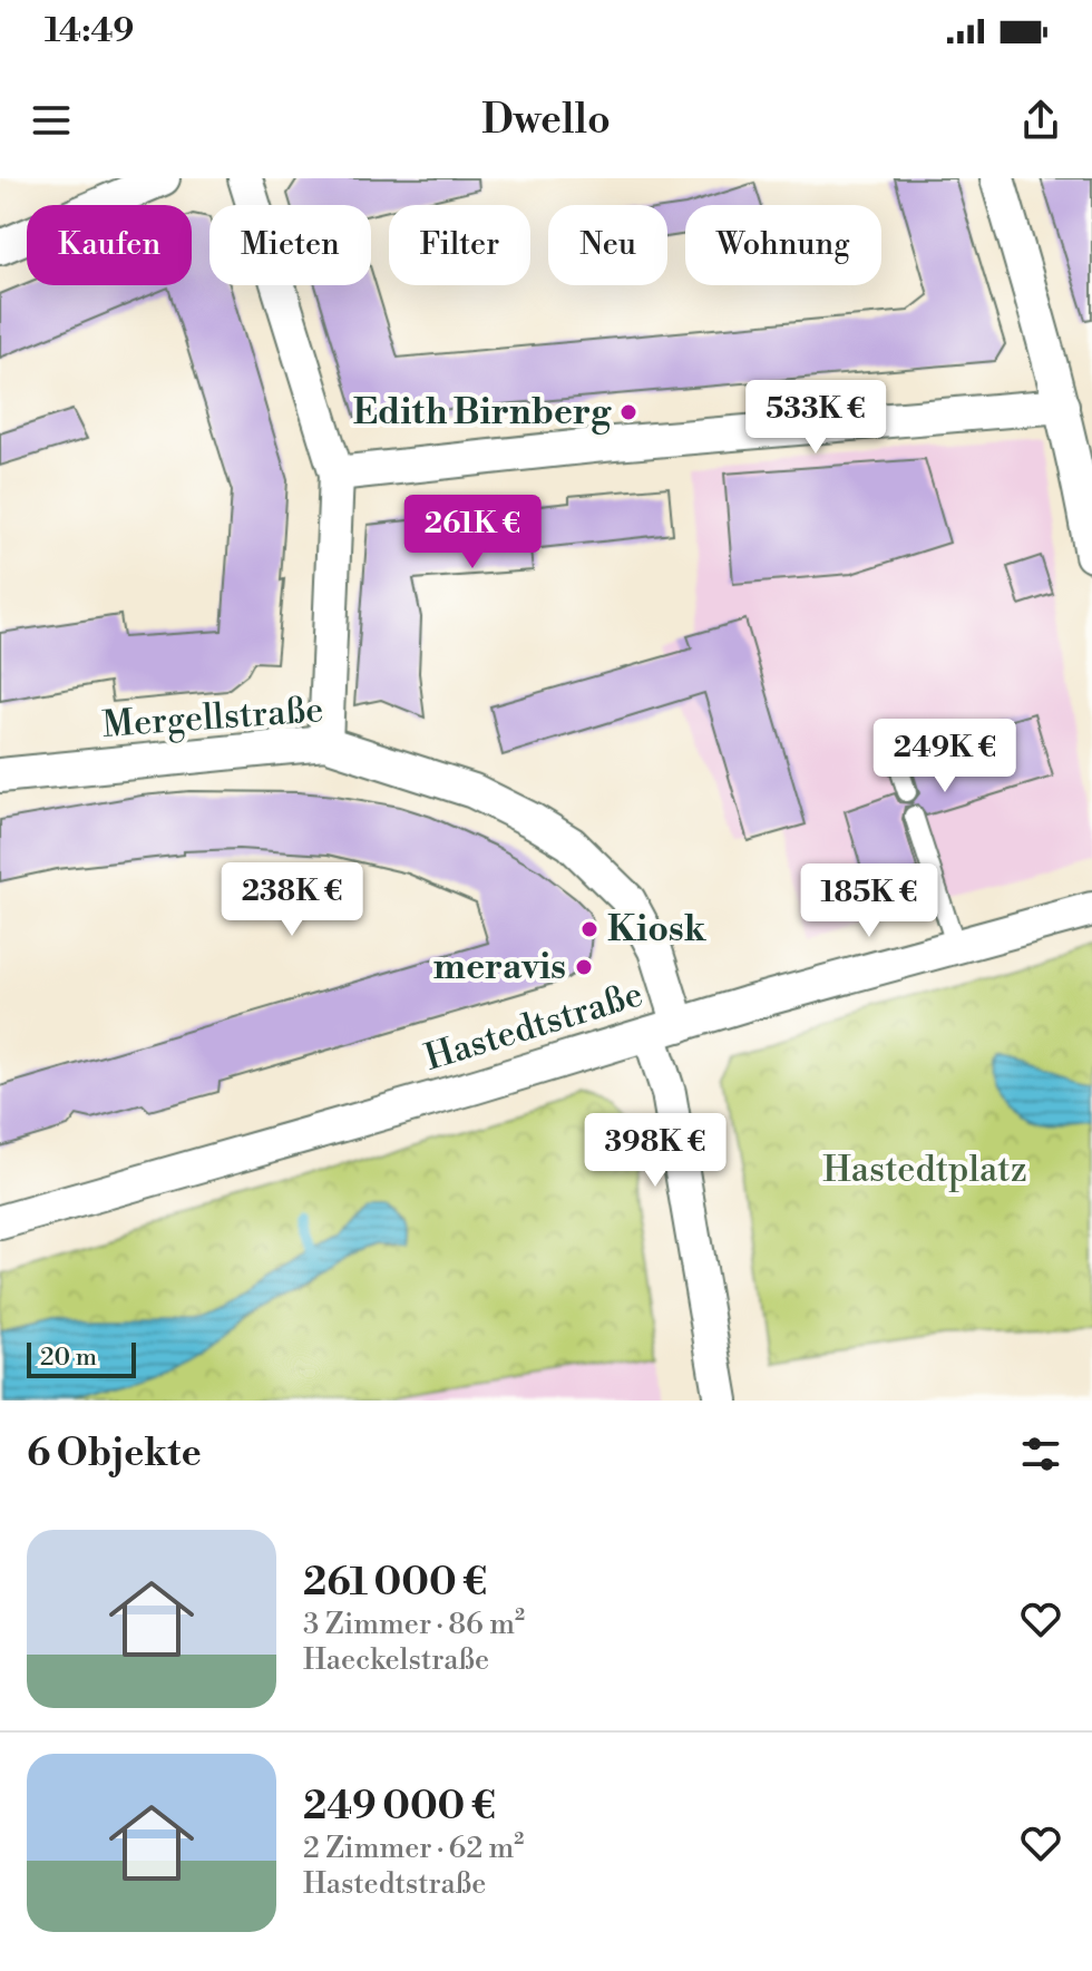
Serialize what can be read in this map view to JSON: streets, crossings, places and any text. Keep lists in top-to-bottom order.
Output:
{
  "streets": {
    "street": ["Mergellstraße", "Hastedtstraße"]
  },
  "crossings": [
    ["Mergellstraße", "Hastedtstraße"]
  ],
  "parks": ["Hastedtplatz"],
  "places": ["Edith Birnberg", "Kiosk", "meravis"],
  "scale_bar": "20 m",
  "page": {
    "status": "14:49",
    "header": "Dwello",
    "chip": [
      "Kaufen",
      "Mieten",
      "Filter",
      "Neu",
      "Wohnung"
    ],
    "price": [
      "533K €",
      "261K €",
      "249K €",
      "238K €",
      "185K €",
      "398K €"
    ],
    "scale": "20 m",
    "heading": "6 Objekte",
    "list": [
      {
        "name": "261 000 €",
        "note": "3 Zimmer · 86 m² · Haeckelstraße"
      },
      {
        "name": "249 000 €",
        "note": "2 Zimmer · 62 m² · Hastedtstraße"
      }
    ]
  }
}
